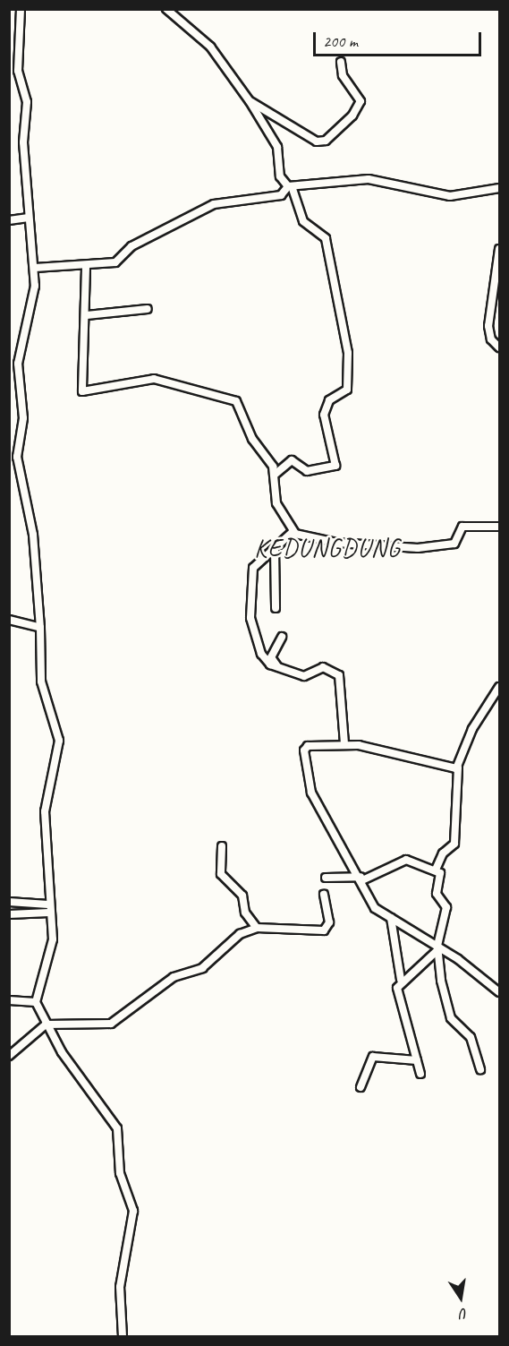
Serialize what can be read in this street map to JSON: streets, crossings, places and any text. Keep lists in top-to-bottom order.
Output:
{
  "districts": ["KEDUNGDUNG"],
  "scale_bar": "200 m",
  "north": "bottom"
}
